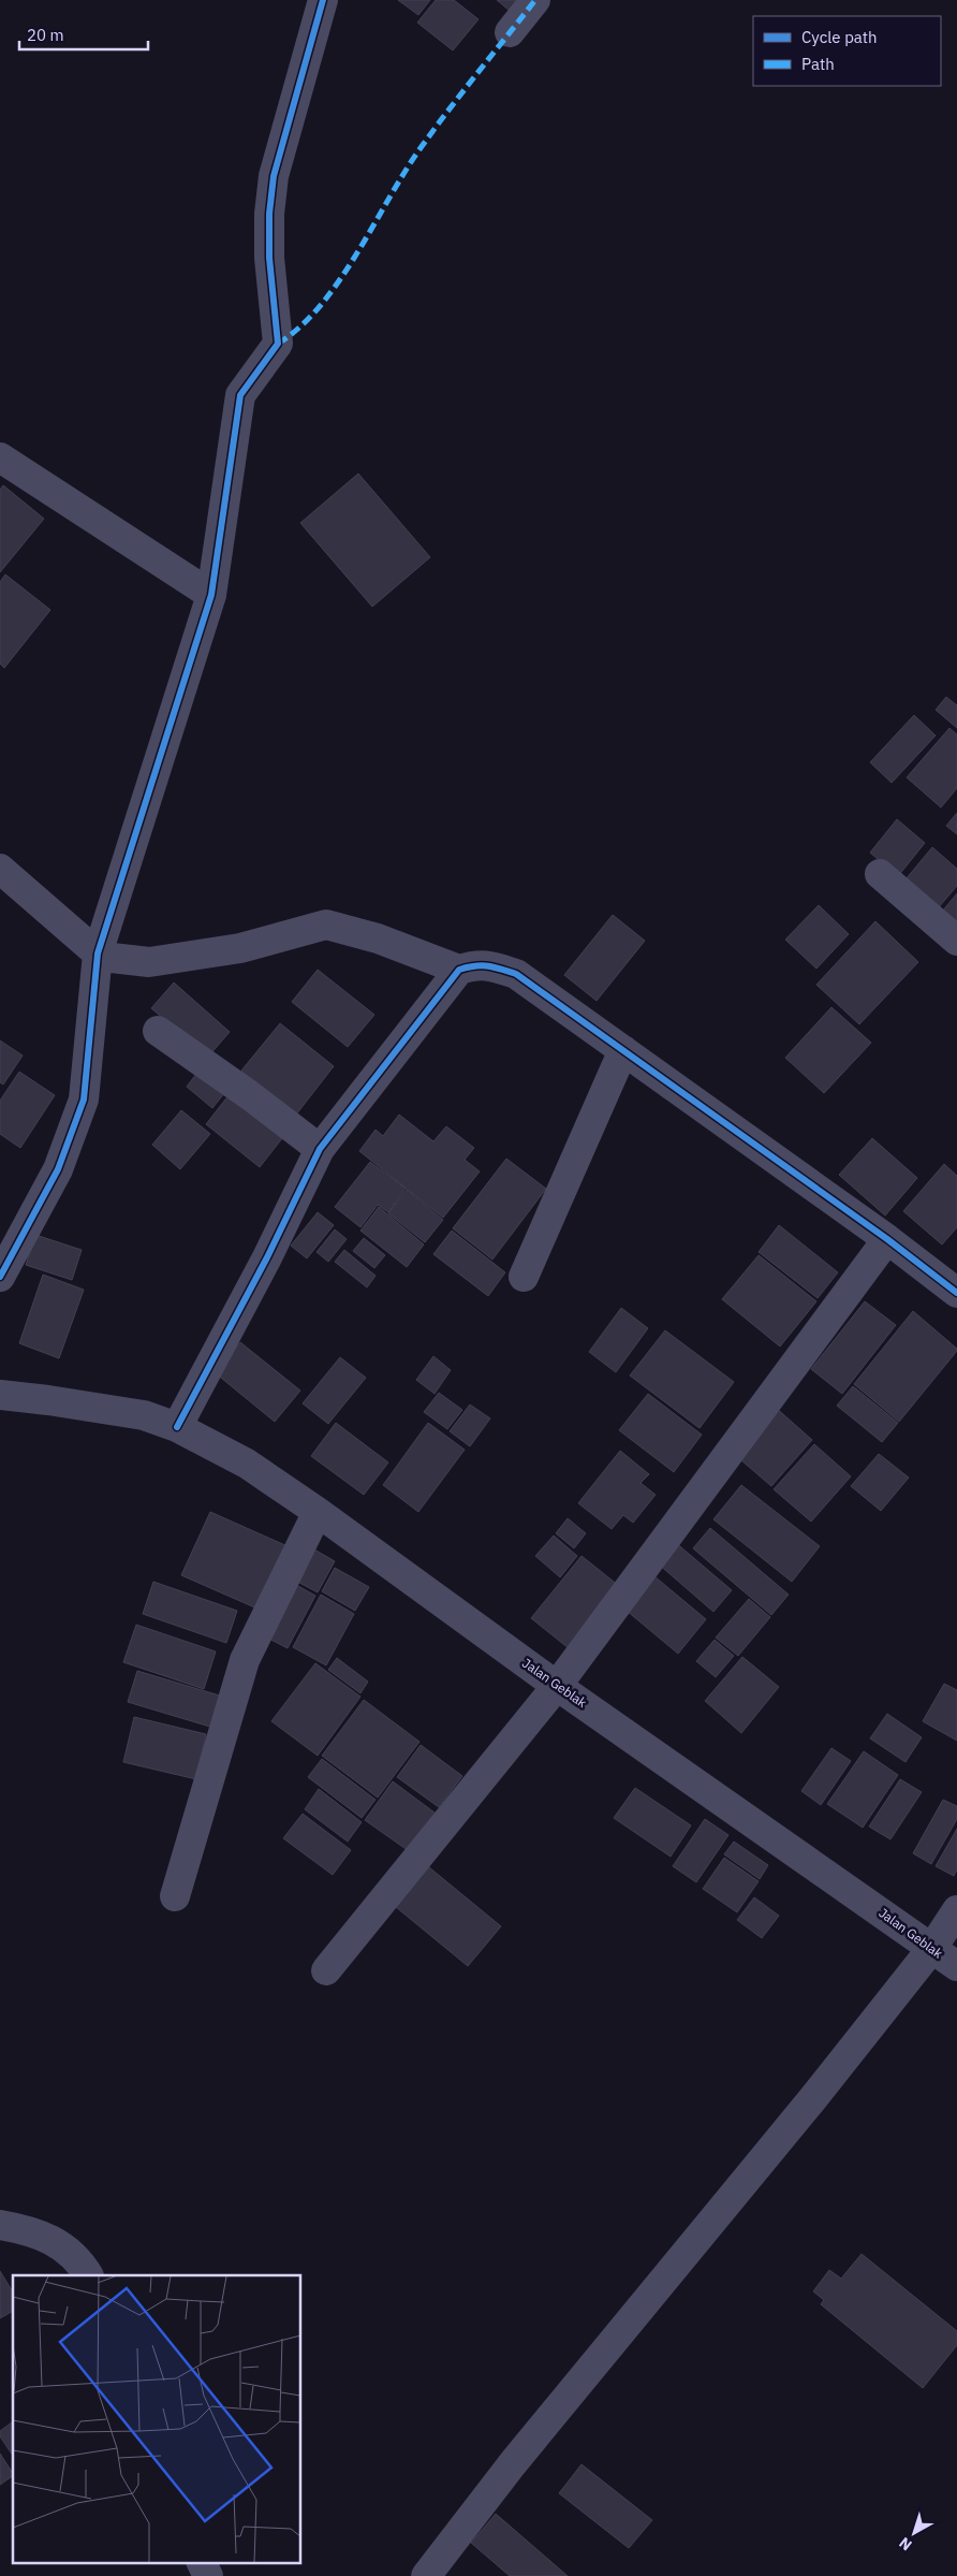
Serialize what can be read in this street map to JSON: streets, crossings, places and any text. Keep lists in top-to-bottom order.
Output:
{
  "streets": {
    "street": ["Jalan Geblak"]
  },
  "legend": ["Cycle path", "Path"],
  "scale_bar": "20 m",
  "north": "bottom left"
}
